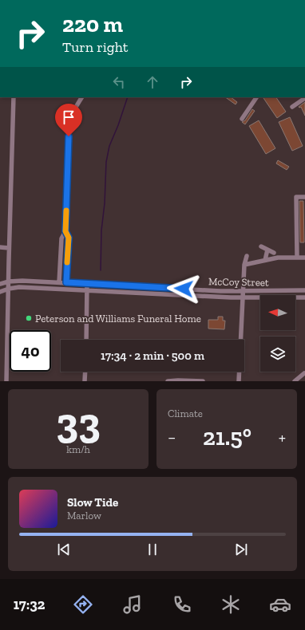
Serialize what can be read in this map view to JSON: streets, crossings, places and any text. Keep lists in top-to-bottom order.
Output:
{
  "streets": {
    "street": ["McCoy Street"]
  },
  "places": ["Peterson and Williams Funeral Home"],
  "north": "left",
  "page": {
    "turn": ["220 m", "Turn right"],
    "limit": "40",
    "trip": "17:34 · 2 min · 500 m",
    "tile": [
      ["33", "km/h"],
      "Climate"
    ],
    "heat": ["−", "21.5°", "+"],
    "song": ["Slow Tide", "Marlow"],
    "tabs": "17:32"
  }
}
